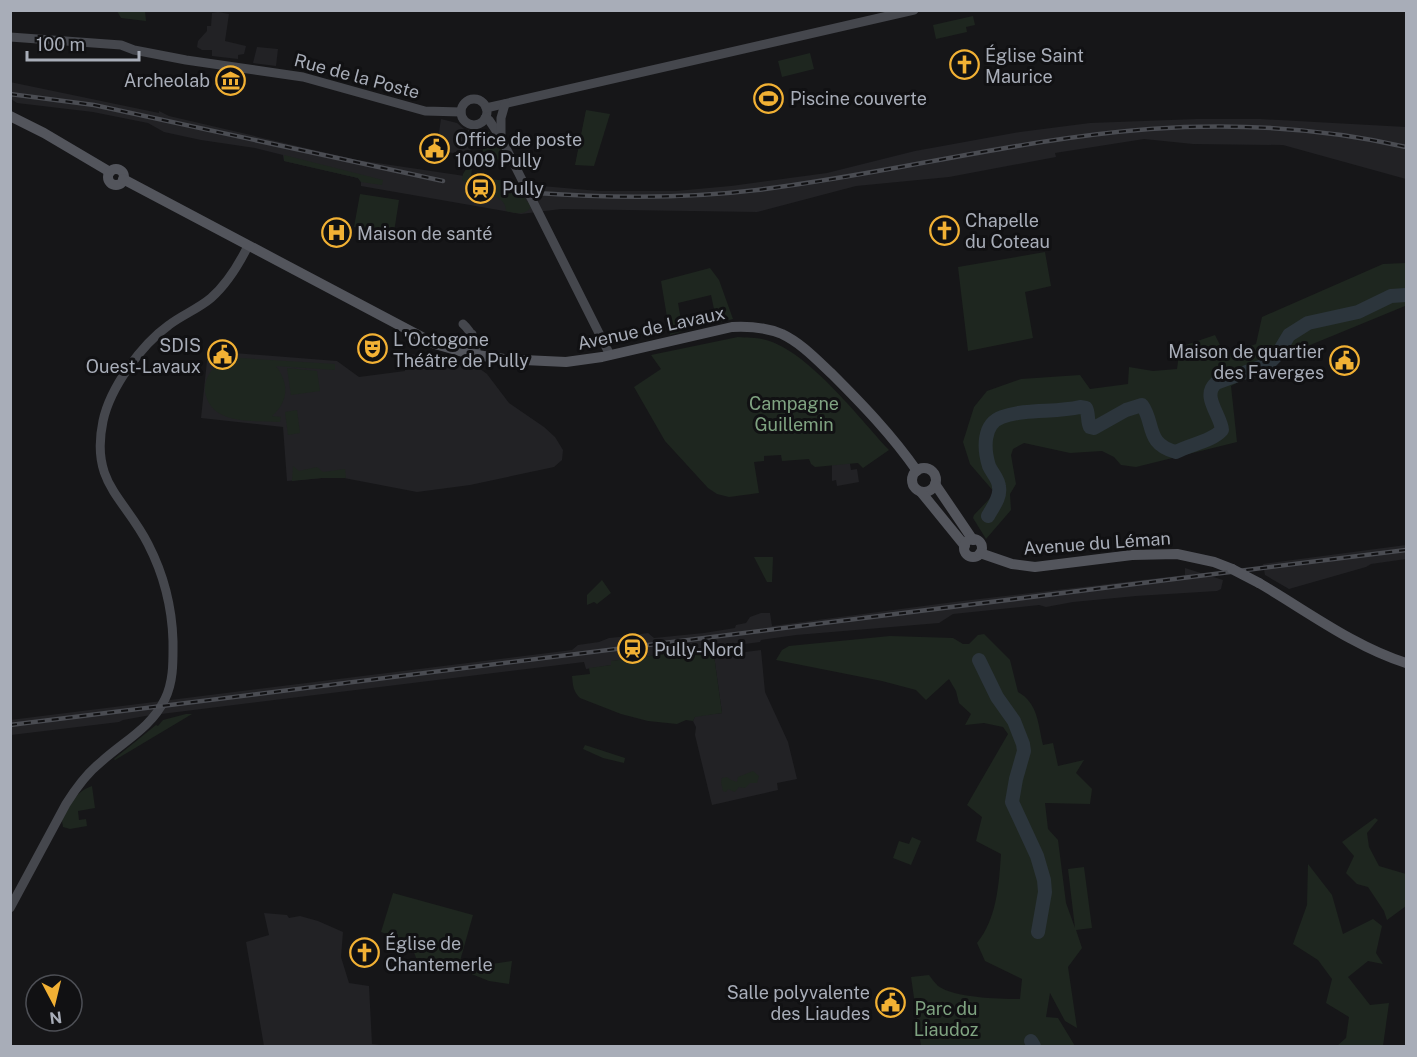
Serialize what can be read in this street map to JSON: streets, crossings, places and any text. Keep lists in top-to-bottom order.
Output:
{
  "streets": {
    "main road": ["Avenue de Lavaux", "Avenue du Léman"],
    "street": ["Rue de la Poste"]
  },
  "parks": ["Campagne Guillemin", "Parc du Liaudoz"],
  "places": {
    "church": ["Église Saint Maurice", "Chapelle du Coteau", "Église de Chantemerle"],
    "museum": ["Archeolab"],
    "sports": ["Piscine couverte"],
    "public building": [
      "Office de poste 1009 Pully",
      "SDIS Ouest-Lavaux",
      "Maison de quartier des Faverges",
      "Salle polyvalente des Liaudes"
    ],
    "station": ["Pully", "Pully-Nord"],
    "hospital": ["Maison de santé"],
    "theatre": ["L'Octogone Théâtre de Pully"]
  },
  "scale_bar": "100 m",
  "north": "bottom"
}
